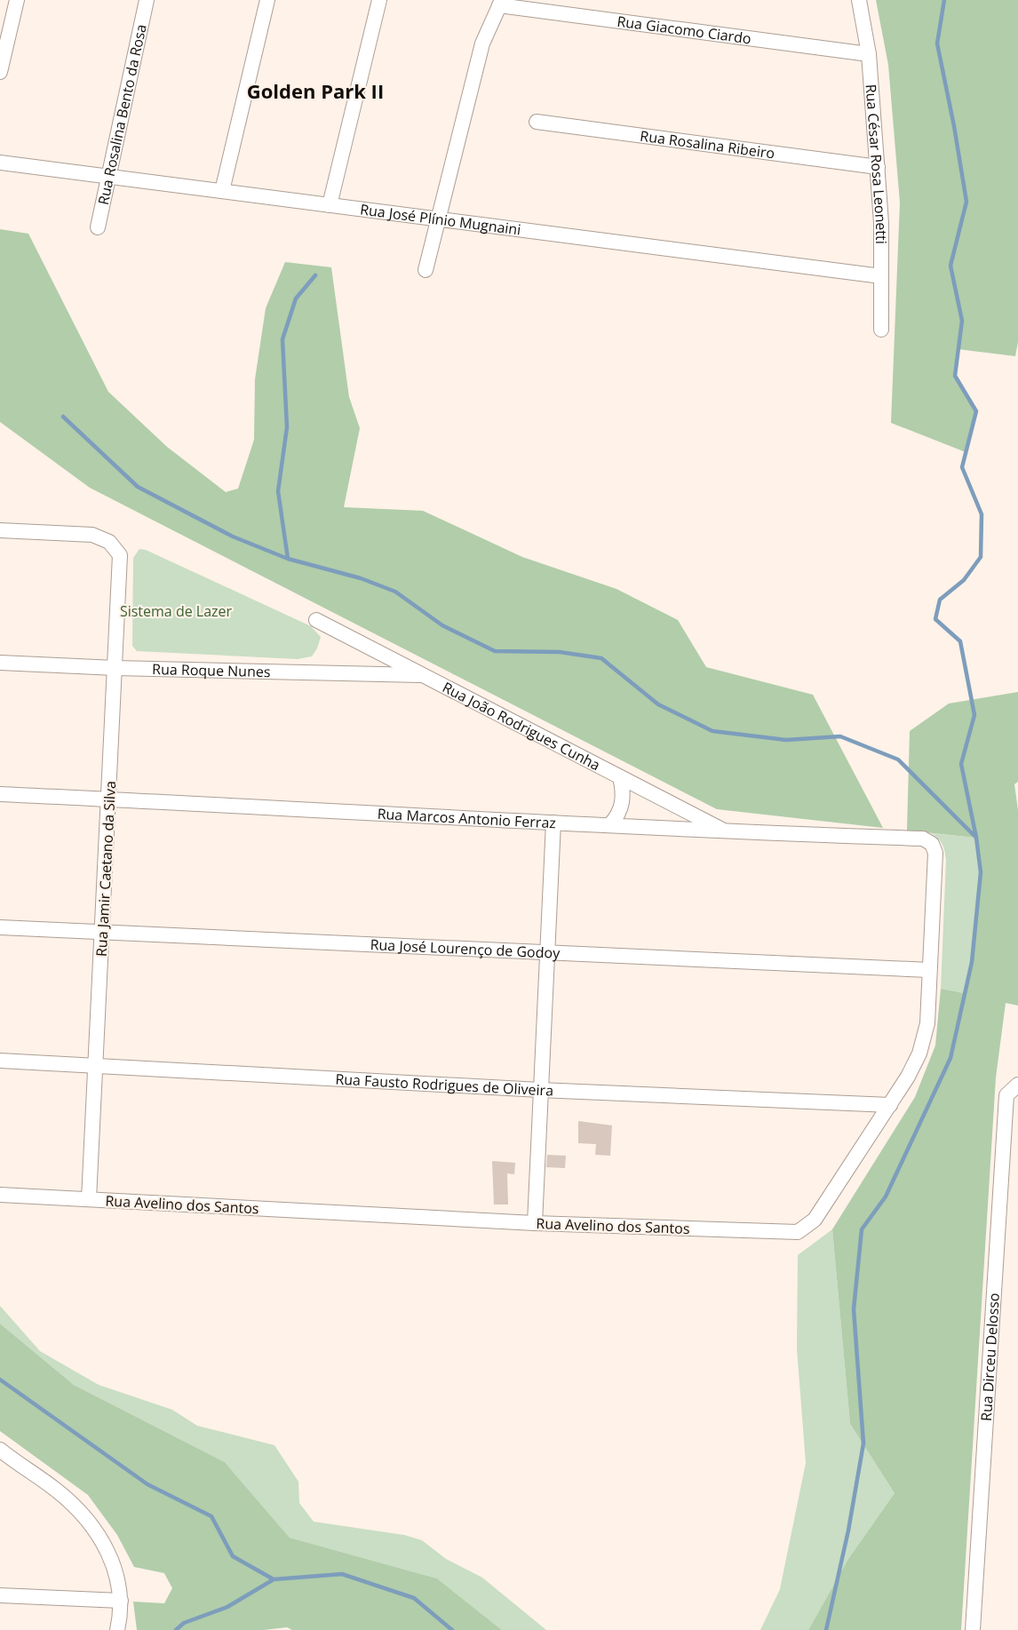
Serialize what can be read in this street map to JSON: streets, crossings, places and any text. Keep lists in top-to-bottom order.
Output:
{
  "streets": {
    "street": [
      "Rua Giacomo Ciardo",
      "Rua Rosalina Bento da Rosa",
      "Rua Rosalina Ribeiro",
      "Rua César Rosa Leonetti",
      "Rua José Plínio Mugnaini",
      "Rua Roque Nunes",
      "Rua João Rodrigues Cunha",
      "Rua Marcos Antonio Ferraz",
      "Rua Jamir Caetano da Silva",
      "Rua José Lourenço de Godoy",
      "Rua Fausto Rodrigues de Oliveira",
      "Rua Avelino dos Santos",
      "Rua Dirceu Delosso"
    ]
  },
  "crossings": [
    ["Rua Giacomo Ciardo", "Rua César Rosa Leonetti"],
    ["Rua Rosalina Bento da Rosa", "Rua José Plínio Mugnaini"],
    ["Rua Rosalina Ribeiro", "Rua César Rosa Leonetti"],
    ["Rua César Rosa Leonetti", "Rua José Plínio Mugnaini"],
    ["Rua Roque Nunes", "Rua João Rodrigues Cunha"],
    ["Rua Roque Nunes", "Rua Jamir Caetano da Silva"],
    ["Rua João Rodrigues Cunha", "Rua Marcos Antonio Ferraz"],
    ["Rua Marcos Antonio Ferraz", "Rua Jamir Caetano da Silva"],
    ["Rua Marcos Antonio Ferraz", "Rua Avelino dos Santos"],
    ["Rua Jamir Caetano da Silva", "Rua José Lourenço de Godoy"],
    ["Rua Jamir Caetano da Silva", "Rua Fausto Rodrigues de Oliveira"],
    ["Rua Jamir Caetano da Silva", "Rua Avelino dos Santos"],
    ["Rua José Lourenço de Godoy", "Rua Avelino dos Santos"],
    ["Rua Fausto Rodrigues de Oliveira", "Rua Avelino dos Santos"]
  ],
  "districts": ["Golden Park II"],
  "parks": ["Sistema de Lazer"]
}
